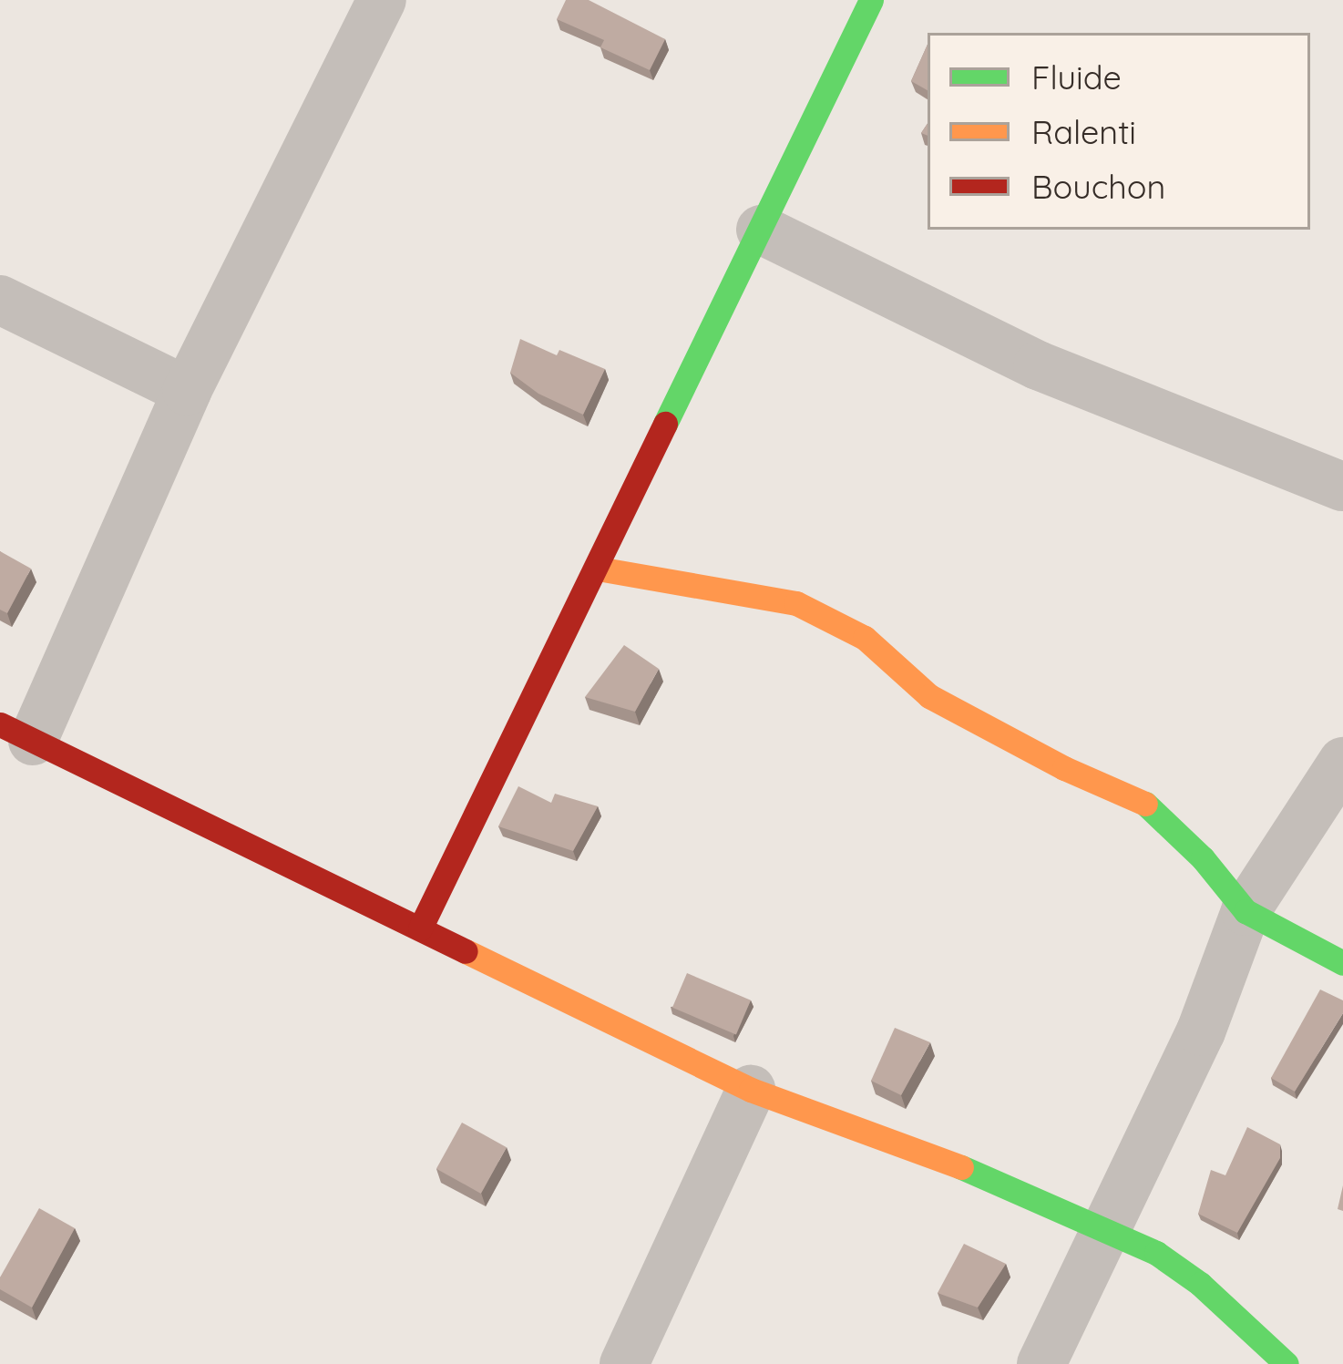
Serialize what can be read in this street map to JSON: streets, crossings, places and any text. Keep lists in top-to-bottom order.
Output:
{
  "legend": ["Fluide", "Ralenti", "Bouchon"]
}
